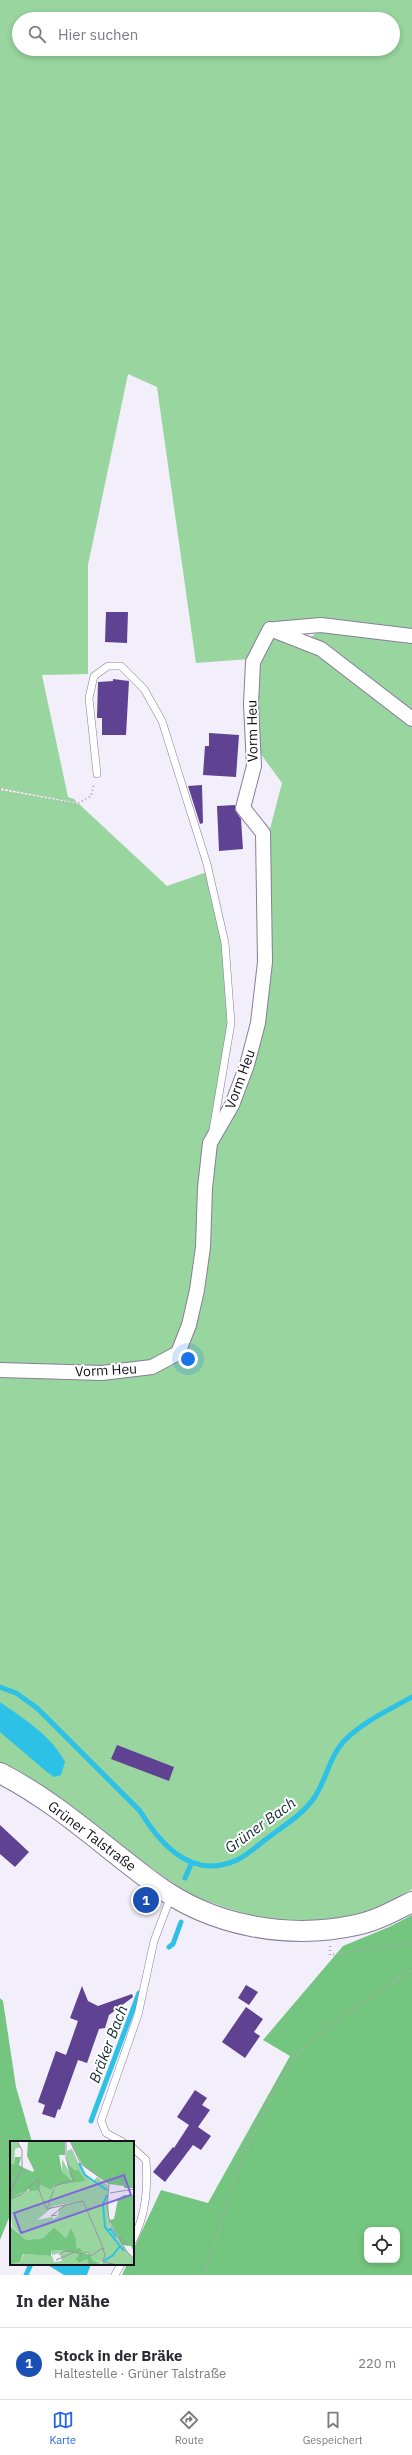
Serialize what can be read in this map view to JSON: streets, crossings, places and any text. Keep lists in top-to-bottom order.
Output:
{
  "streets": {
    "main road": ["Grüner Talstraße"],
    "street": ["Vorm Heu"]
  },
  "water": ["Grüner Bach", "Bräker Bach"],
  "page": {
    "search": "Hier suchen",
    "pins": "1",
    "heading": "In der Nähe",
    "list": [
      {
        "mark": "1",
        "name": "Stock in der Bräke",
        "note": "Haltestelle · Grüner Talstraße",
        "value": "220 m"
      }
    ],
    "nav": ["Karte", "Route", "Gespeichert"]
  }
}
